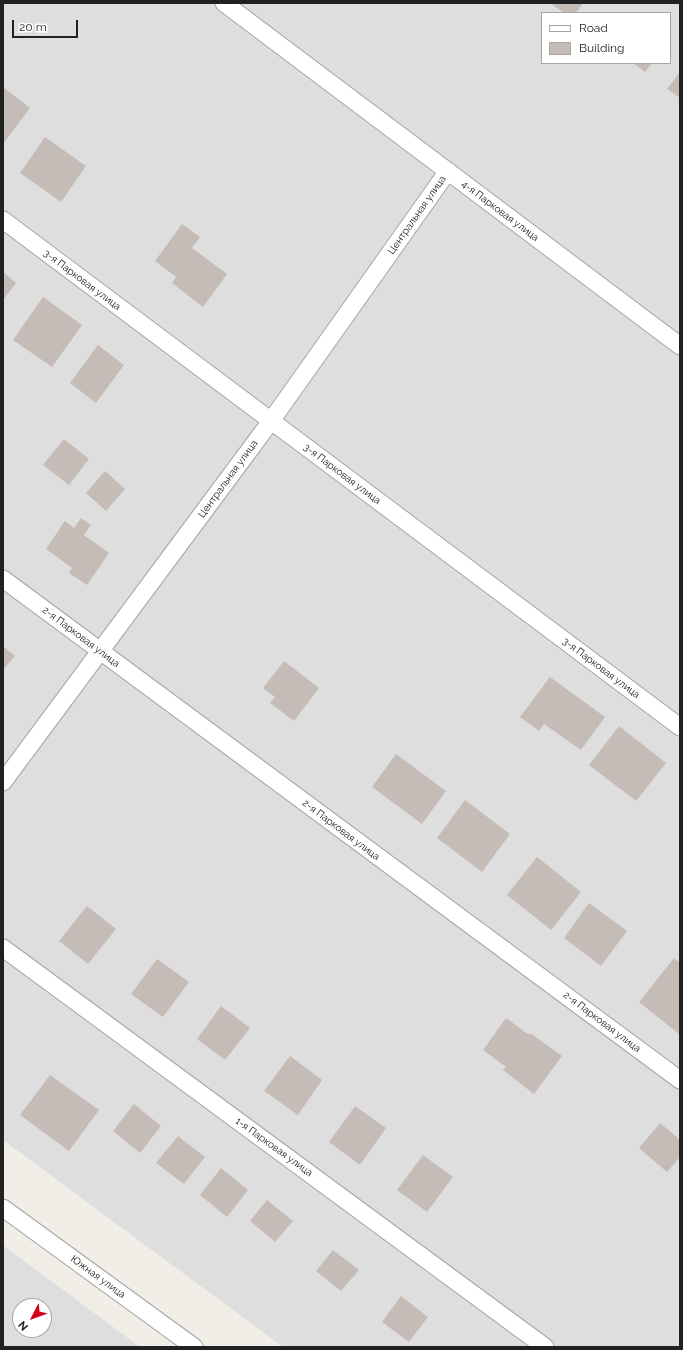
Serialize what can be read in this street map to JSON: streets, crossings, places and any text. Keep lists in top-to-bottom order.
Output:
{
  "streets": {
    "street": [
      "4-я Парковая улица",
      "Центральная улица",
      "3-я Парковая улица",
      "2-я Парковая улица",
      "1-я Парковая улица",
      "Южная улица"
    ]
  },
  "crossings": [
    ["4-я Парковая улица", "Центральная улица"],
    ["Центральная улица", "3-я Парковая улица"],
    ["Центральная улица", "2-я Парковая улица"]
  ],
  "legend": ["Road", "Building"],
  "scale_bar": "20 m",
  "north": "bottom left"
}
